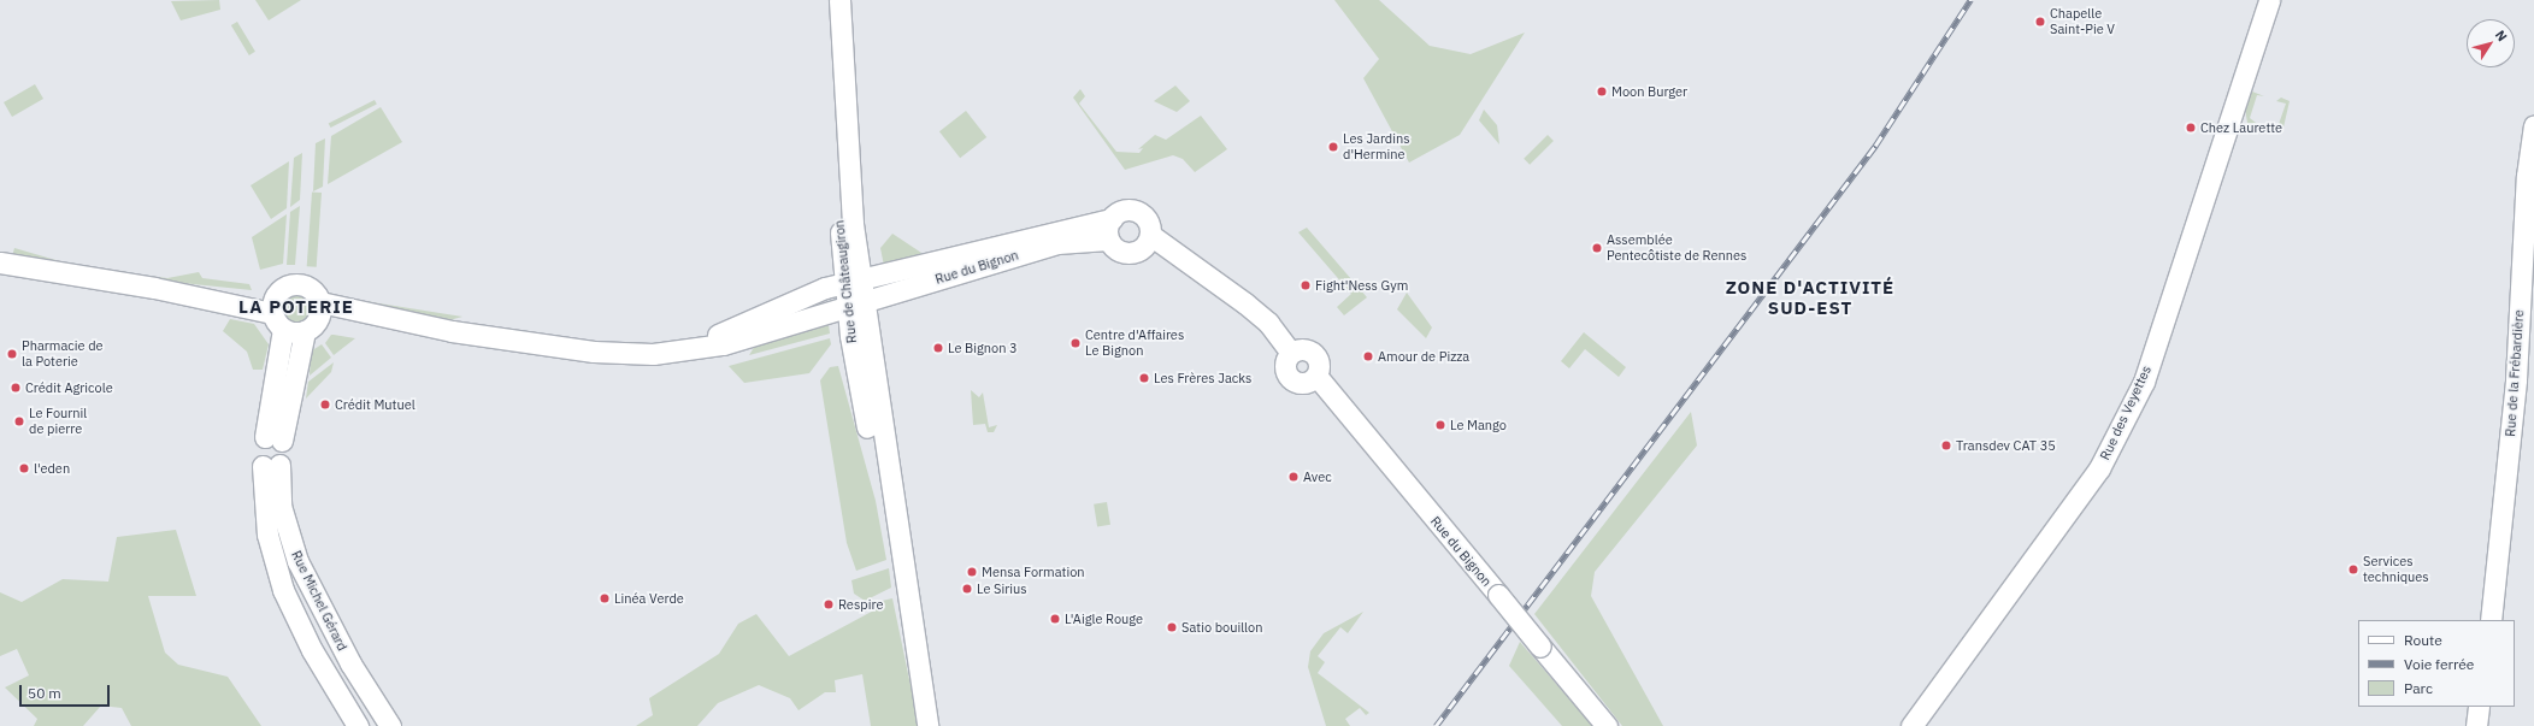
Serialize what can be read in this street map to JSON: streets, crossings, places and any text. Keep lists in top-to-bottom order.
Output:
{
  "streets": {
    "street": [
      "Rue du Bignon",
      "Rue de Châteaugiron",
      "Rue de la Frébardière",
      "Rue des Veyettes",
      "Rue Michel Gérard"
    ]
  },
  "crossings": [
    ["Rue du Bignon", "Rue de Châteaugiron"]
  ],
  "districts": ["ZONE D'ACTIVITÉ SUD-EST", "LA POTERIE"],
  "places": [
    "Chapelle Saint-Pie V",
    "Moon Burger",
    "Chez Laurette",
    "Les Jardins d'Hermine",
    "Assemblée Pentecôtiste de Rennes",
    "Fight'Ness Gym",
    "Centre d'Affaires Le Bignon",
    "Le Bignon 3",
    "Pharmacie de la Poterie",
    "Amour de Pizza",
    "Les Frères Jacks",
    "Crédit Agricole",
    "Crédit Mutuel",
    "Le Fournil de pierre",
    "Le Mango",
    "Transdev CAT 35",
    "l'eden",
    "Avec",
    "Services techniques",
    "Mensa Formation",
    "Le Sirius",
    "Linéa Verde",
    "Respire",
    "L'Aigle Rouge",
    "Satio bouillon"
  ],
  "legend": ["Route", "Voie ferrée", "Parc"],
  "scale_bar": "50 m",
  "north": "top right"
}
